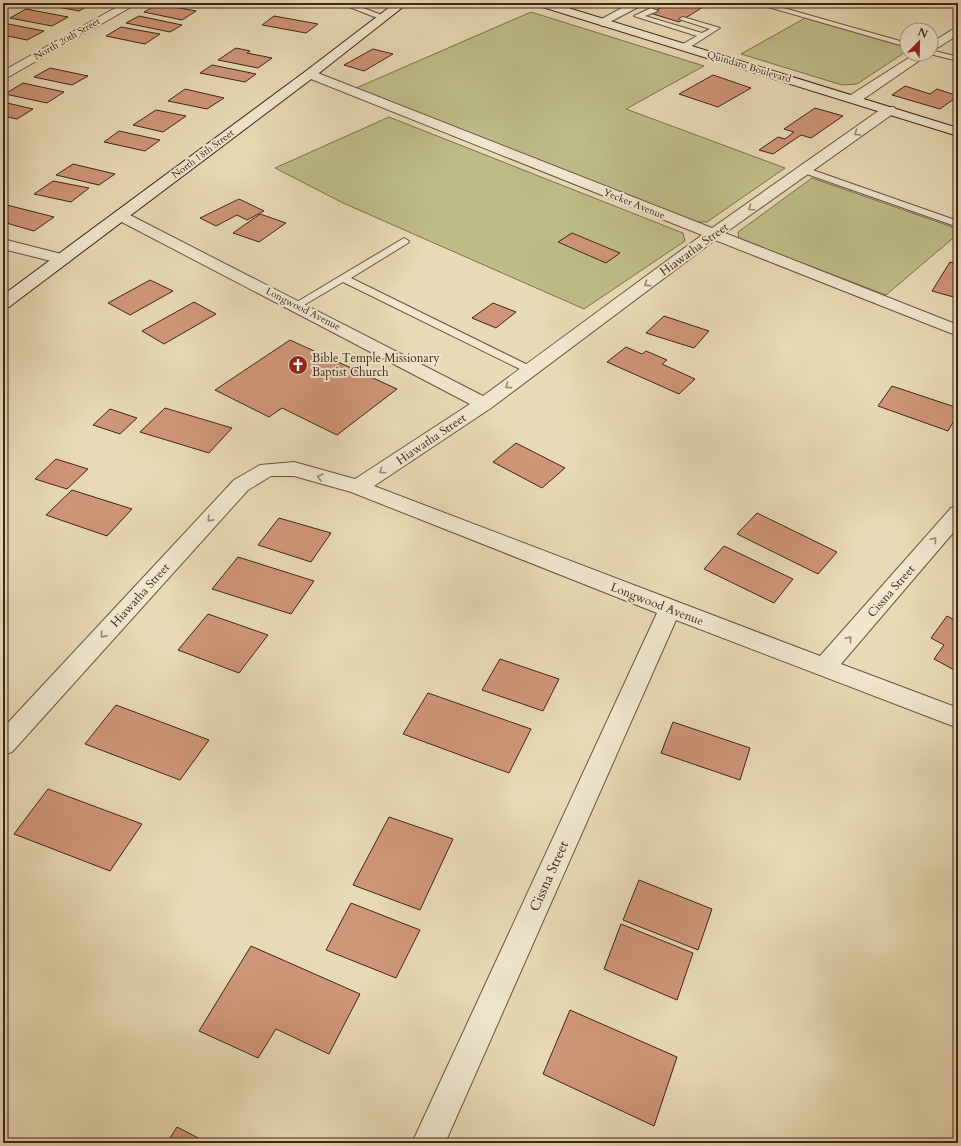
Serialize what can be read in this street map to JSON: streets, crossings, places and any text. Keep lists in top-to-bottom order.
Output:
{
  "streets": {
    "street": [
      "North 20th Street",
      "Quindaro Boulevard",
      "North 18th Street",
      "Yecker Avenue",
      "Hiawatha Street",
      "Longwood Avenue",
      "Cissna Street"
    ]
  },
  "crossings": [
    ["Quindaro Boulevard", "Hiawatha Street"],
    ["North 18th Street", "Yecker Avenue"],
    ["North 18th Street", "Longwood Avenue"],
    ["Yecker Avenue", "Hiawatha Street"],
    ["Hiawatha Street", "Longwood Avenue"],
    ["Longwood Avenue", "Cissna Street"]
  ],
  "one_way": ["Hiawatha Street"],
  "places": {
    "church": ["Bible Temple Missionary Baptist Church"]
  },
  "north": "top right"
}
